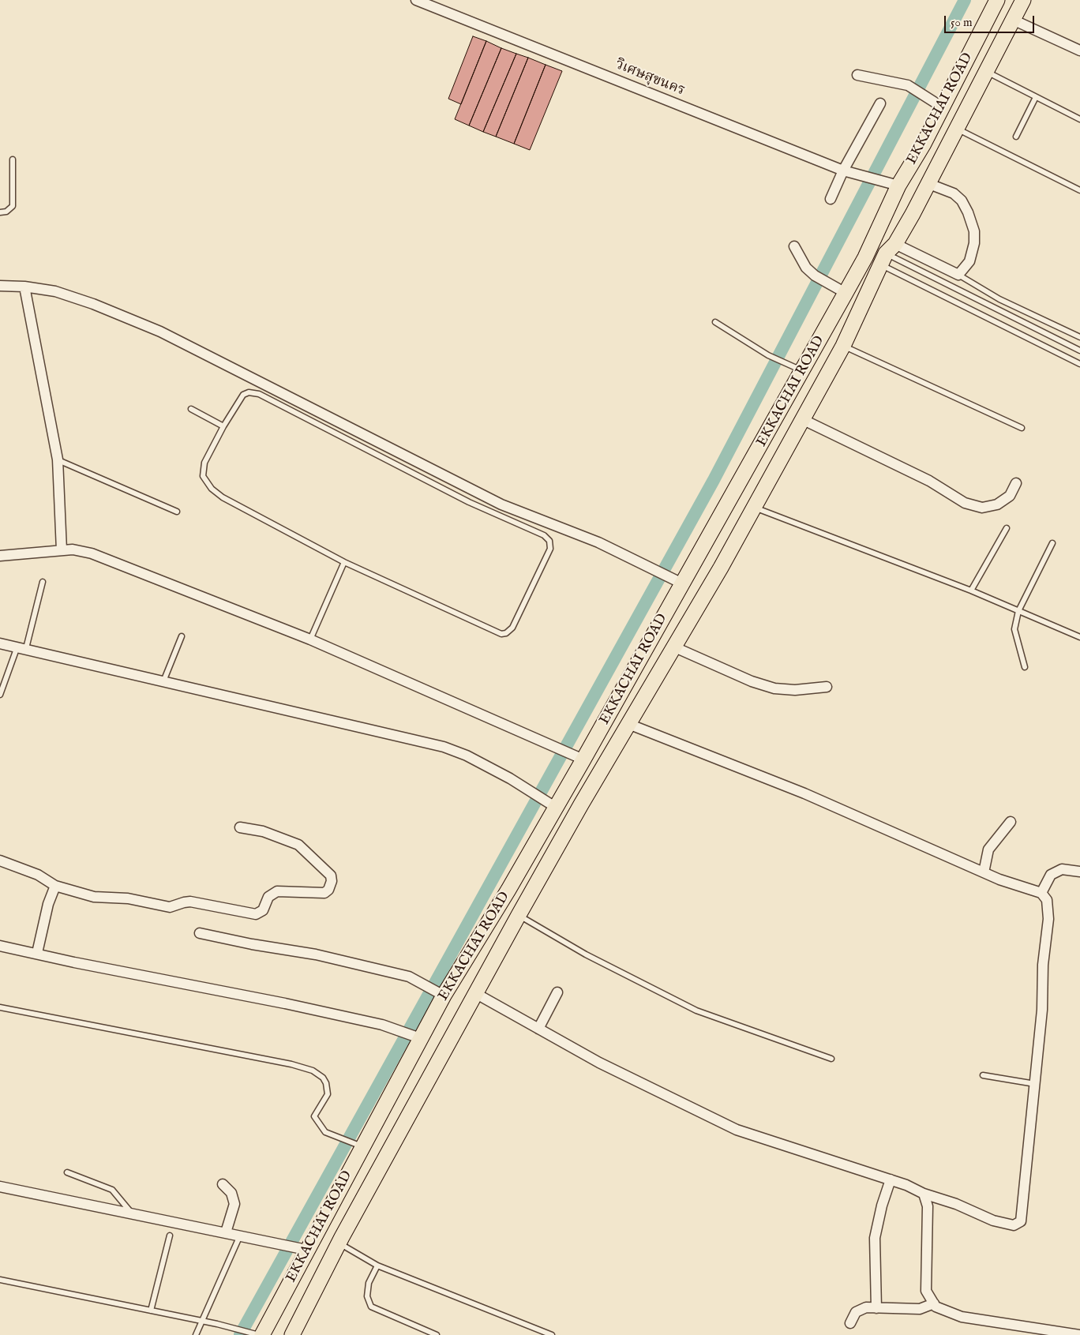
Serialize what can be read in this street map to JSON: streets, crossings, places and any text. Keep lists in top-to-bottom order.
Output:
{
  "streets": {
    "main road": ["EKKACHAI ROAD"],
    "street": ["วิเศษสุขนคร"]
  },
  "crossings": [
    ["วิเศษสุขนคร", "EKKACHAI ROAD"]
  ],
  "scale_bar": "50 m"
}
